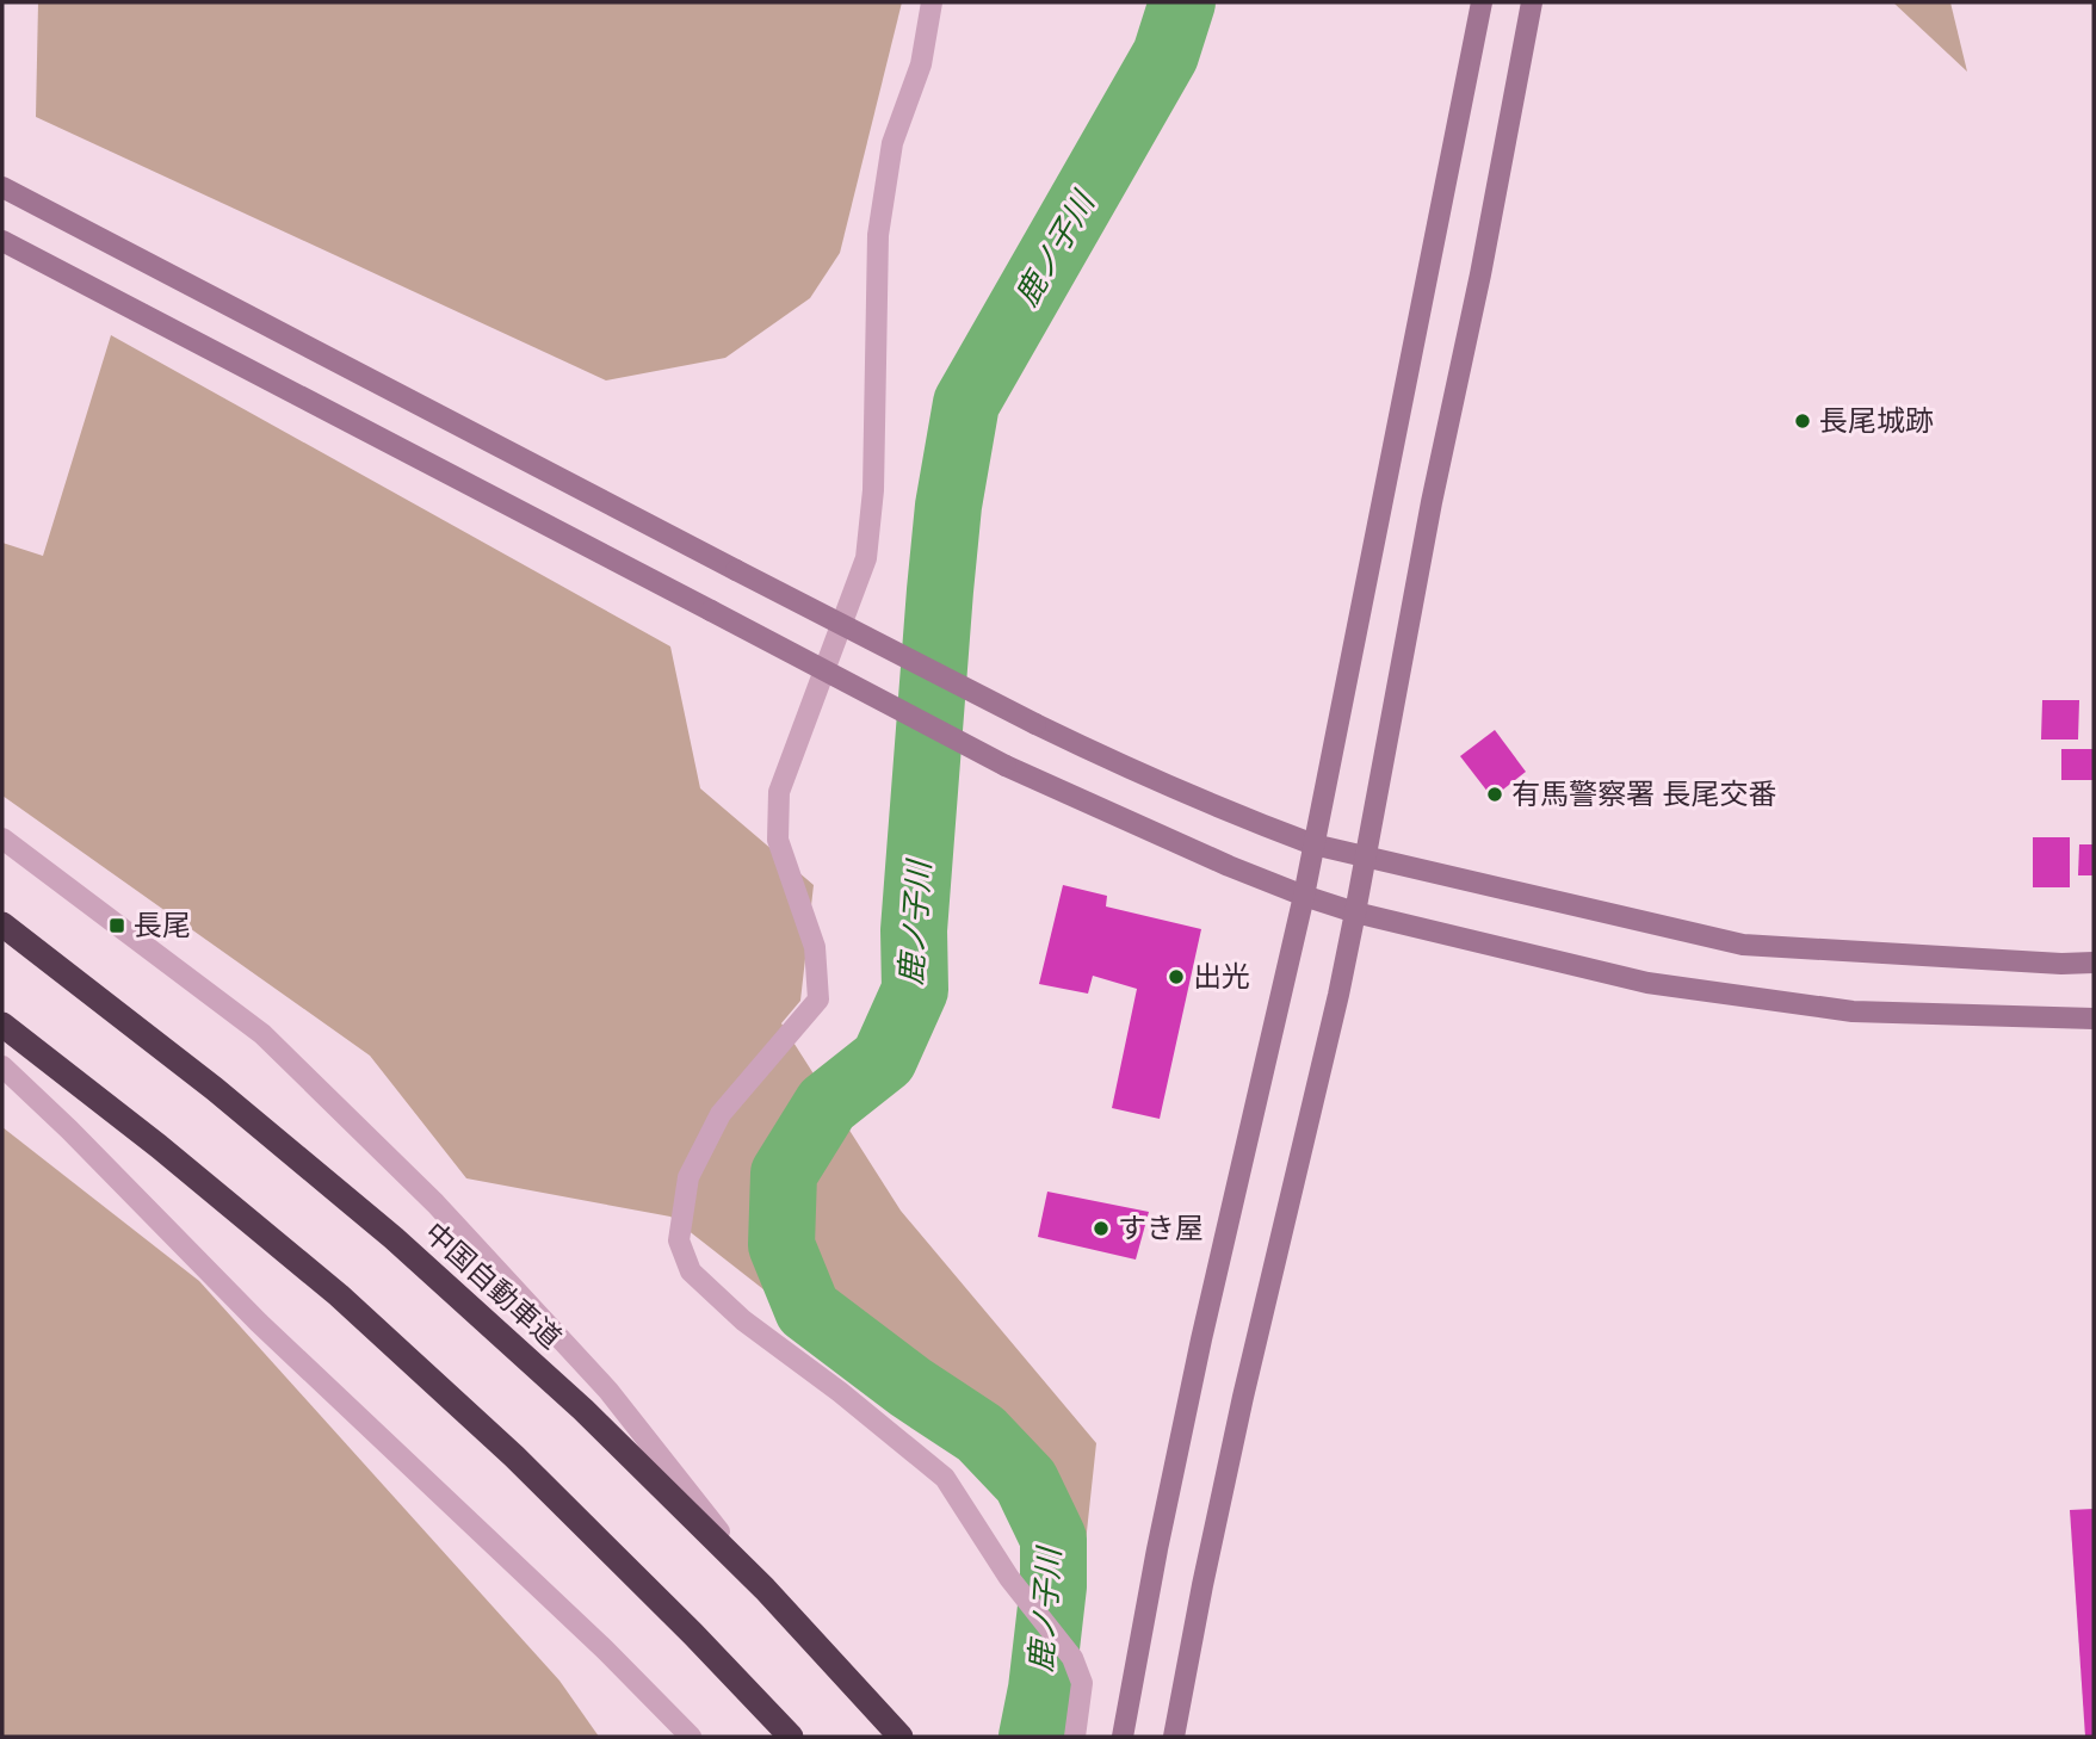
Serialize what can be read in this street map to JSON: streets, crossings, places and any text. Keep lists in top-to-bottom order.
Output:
{
  "streets": {
    "highway": ["中国自動車道"]
  },
  "water": ["鹿ノ子川"],
  "places": {
    "other": [
      "長尾城跡",
      "有馬警察署 長尾交番",
      "出光",
      "すき屋"
    ],
    "transit": ["長尾"]
  }
}
